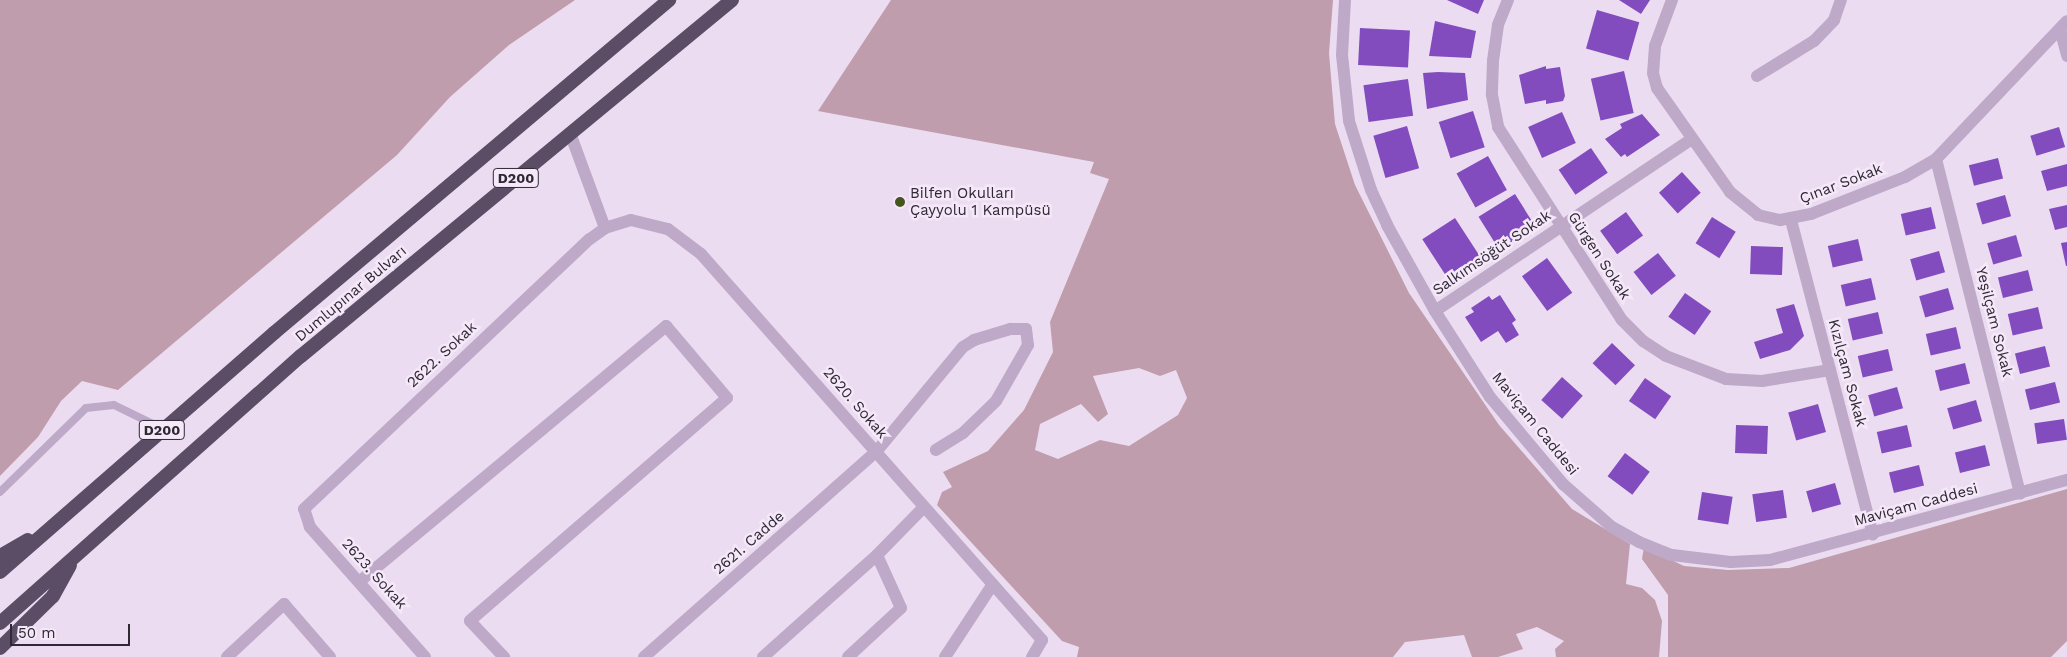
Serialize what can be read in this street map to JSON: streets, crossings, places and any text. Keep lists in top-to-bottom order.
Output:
{
  "streets": {
    "highway": ["D200", "Dumlupınar Bulvarı"],
    "street": [
      "Çınar Sokak",
      "Salkımsöğüt Sokak",
      "Gürgen Sokak",
      "Yeşilçam Sokak",
      "2622. Sokak",
      "Kızılçam Sokak",
      "2620. Sokak",
      "Maviçam Caddesi",
      "2621. Cadde",
      "2623. Sokak"
    ]
  },
  "crossings": [
    ["Çınar Sokak", "Salkımsöğüt Sokak"],
    ["Çınar Sokak", "Yeşilçam Sokak"],
    ["Çınar Sokak", "Kızılçam Sokak"],
    ["Salkımsöğüt Sokak", "Gürgen Sokak"],
    ["Salkımsöğüt Sokak", "Maviçam Caddesi"],
    ["Gürgen Sokak", "Kızılçam Sokak"],
    ["Yeşilçam Sokak", "Maviçam Caddesi"],
    ["2622. Sokak", "2620. Sokak"],
    ["2622. Sokak", "2623. Sokak"],
    ["Kızılçam Sokak", "Maviçam Caddesi"],
    ["2620. Sokak", "2621. Cadde"]
  ],
  "places": ["Bilfen Okulları Çayyolu 1 Kampüsü"],
  "scale_bar": "50 m"
}
